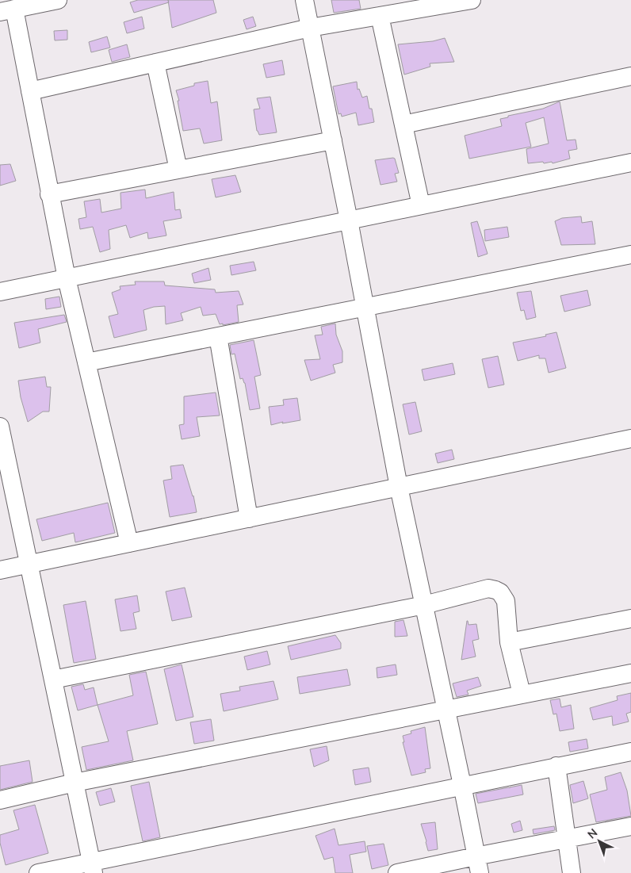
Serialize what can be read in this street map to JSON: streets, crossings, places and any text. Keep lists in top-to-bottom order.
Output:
{
  "north": "top left"
}
